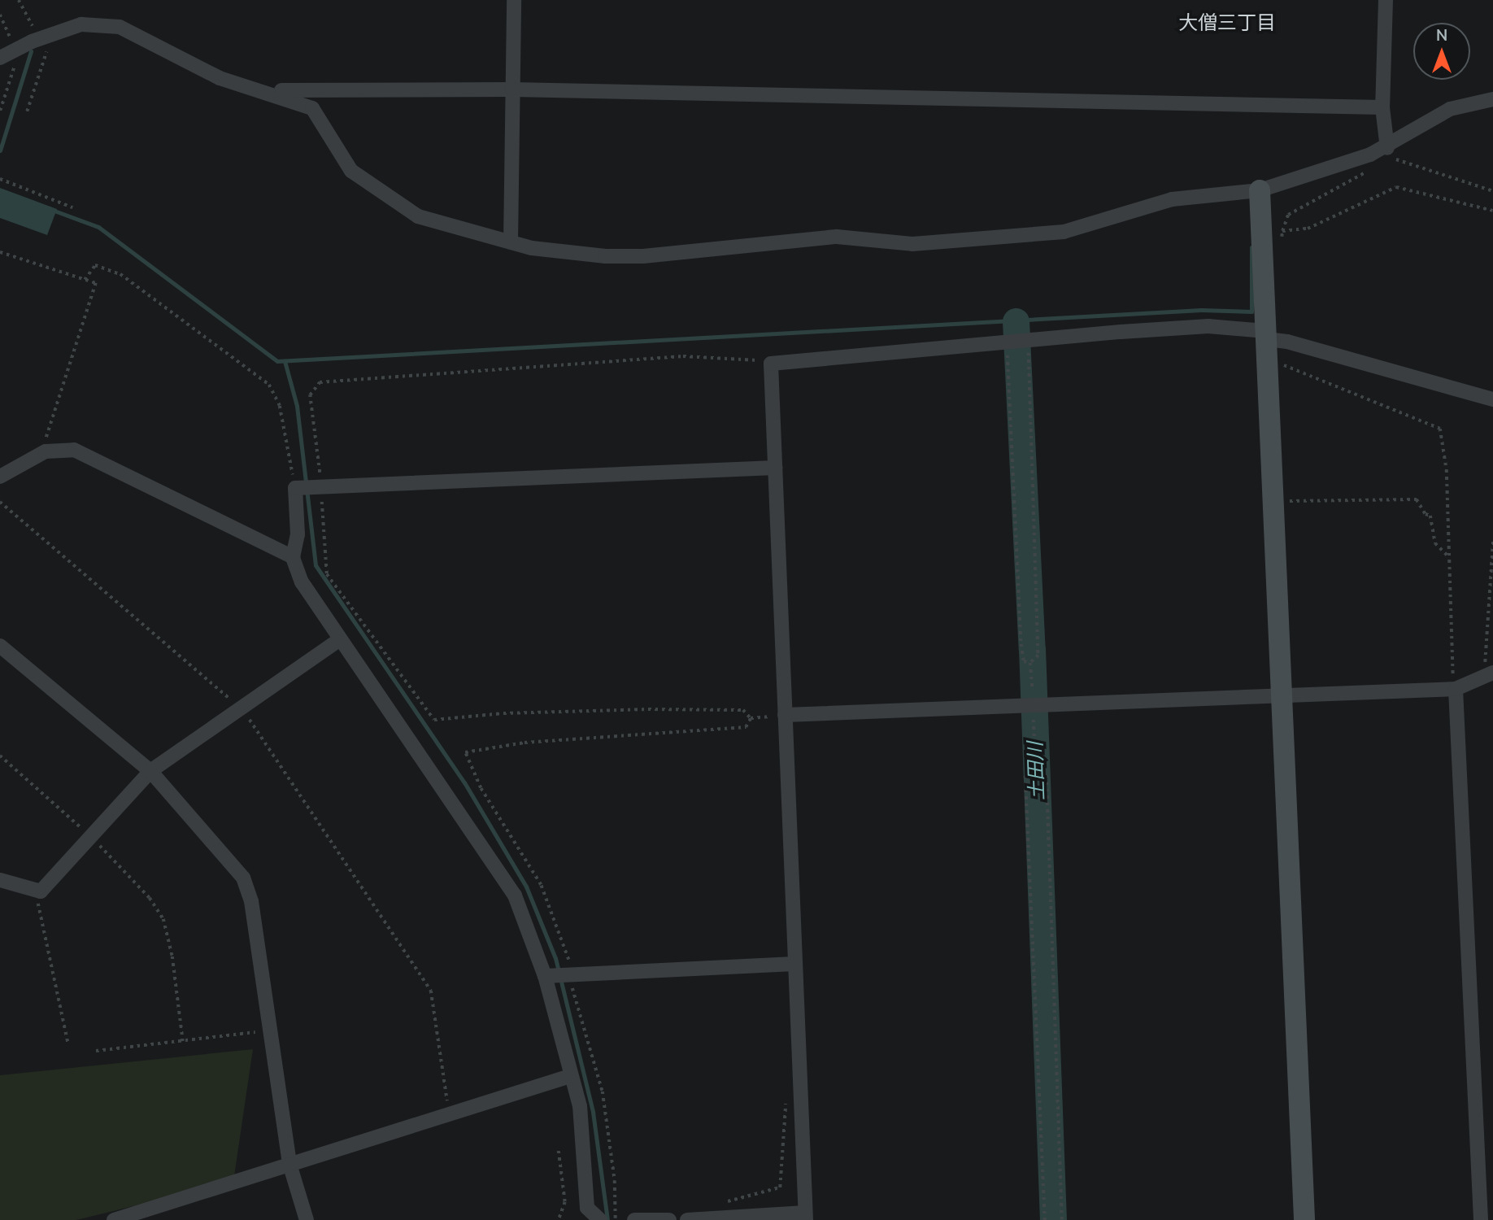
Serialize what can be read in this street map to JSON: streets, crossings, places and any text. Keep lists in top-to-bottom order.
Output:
{
  "districts": ["大僧三丁目"],
  "water": ["土田川"],
  "north": "top"
}
